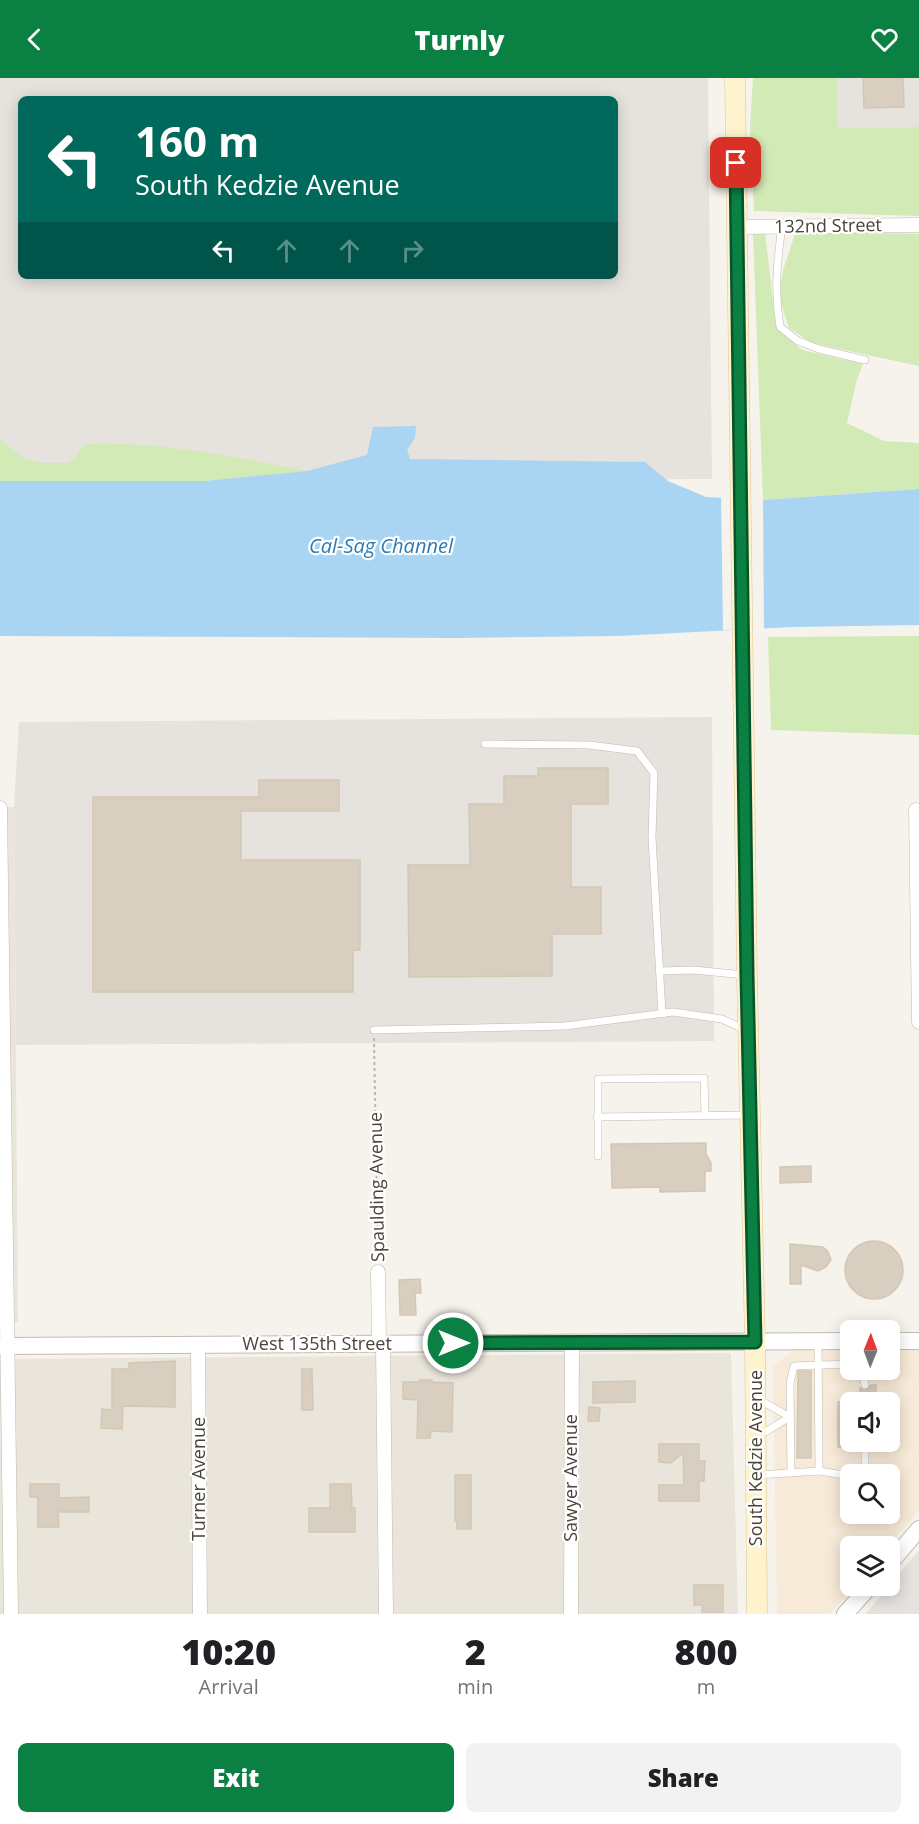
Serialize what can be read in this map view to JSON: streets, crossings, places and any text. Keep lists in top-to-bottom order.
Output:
{
  "streets": {
    "main road": ["South Kedzie Avenue"],
    "street": [
      "132nd Street",
      "Spaulding Avenue",
      "West 135th Street",
      "Sawyer Avenue",
      "Turner Avenue"
    ]
  },
  "crossings": [
    ["132nd Street", "South Kedzie Avenue"],
    ["Spaulding Avenue", "West 135th Street"],
    ["West 135th Street", "South Kedzie Avenue"],
    ["West 135th Street", "Sawyer Avenue"],
    ["West 135th Street", "Turner Avenue"]
  ],
  "water": ["Cal-Sag Channel"],
  "north": "top",
  "page": {
    "header": "Turnly",
    "turn": ["160 m", "South Kedzie Avenue"],
    "eta": [
      "10:20",
      "Arrival",
      "2",
      "min",
      "800",
      "m"
    ],
    "buttons": ["Exit", "Share"]
  }
}
